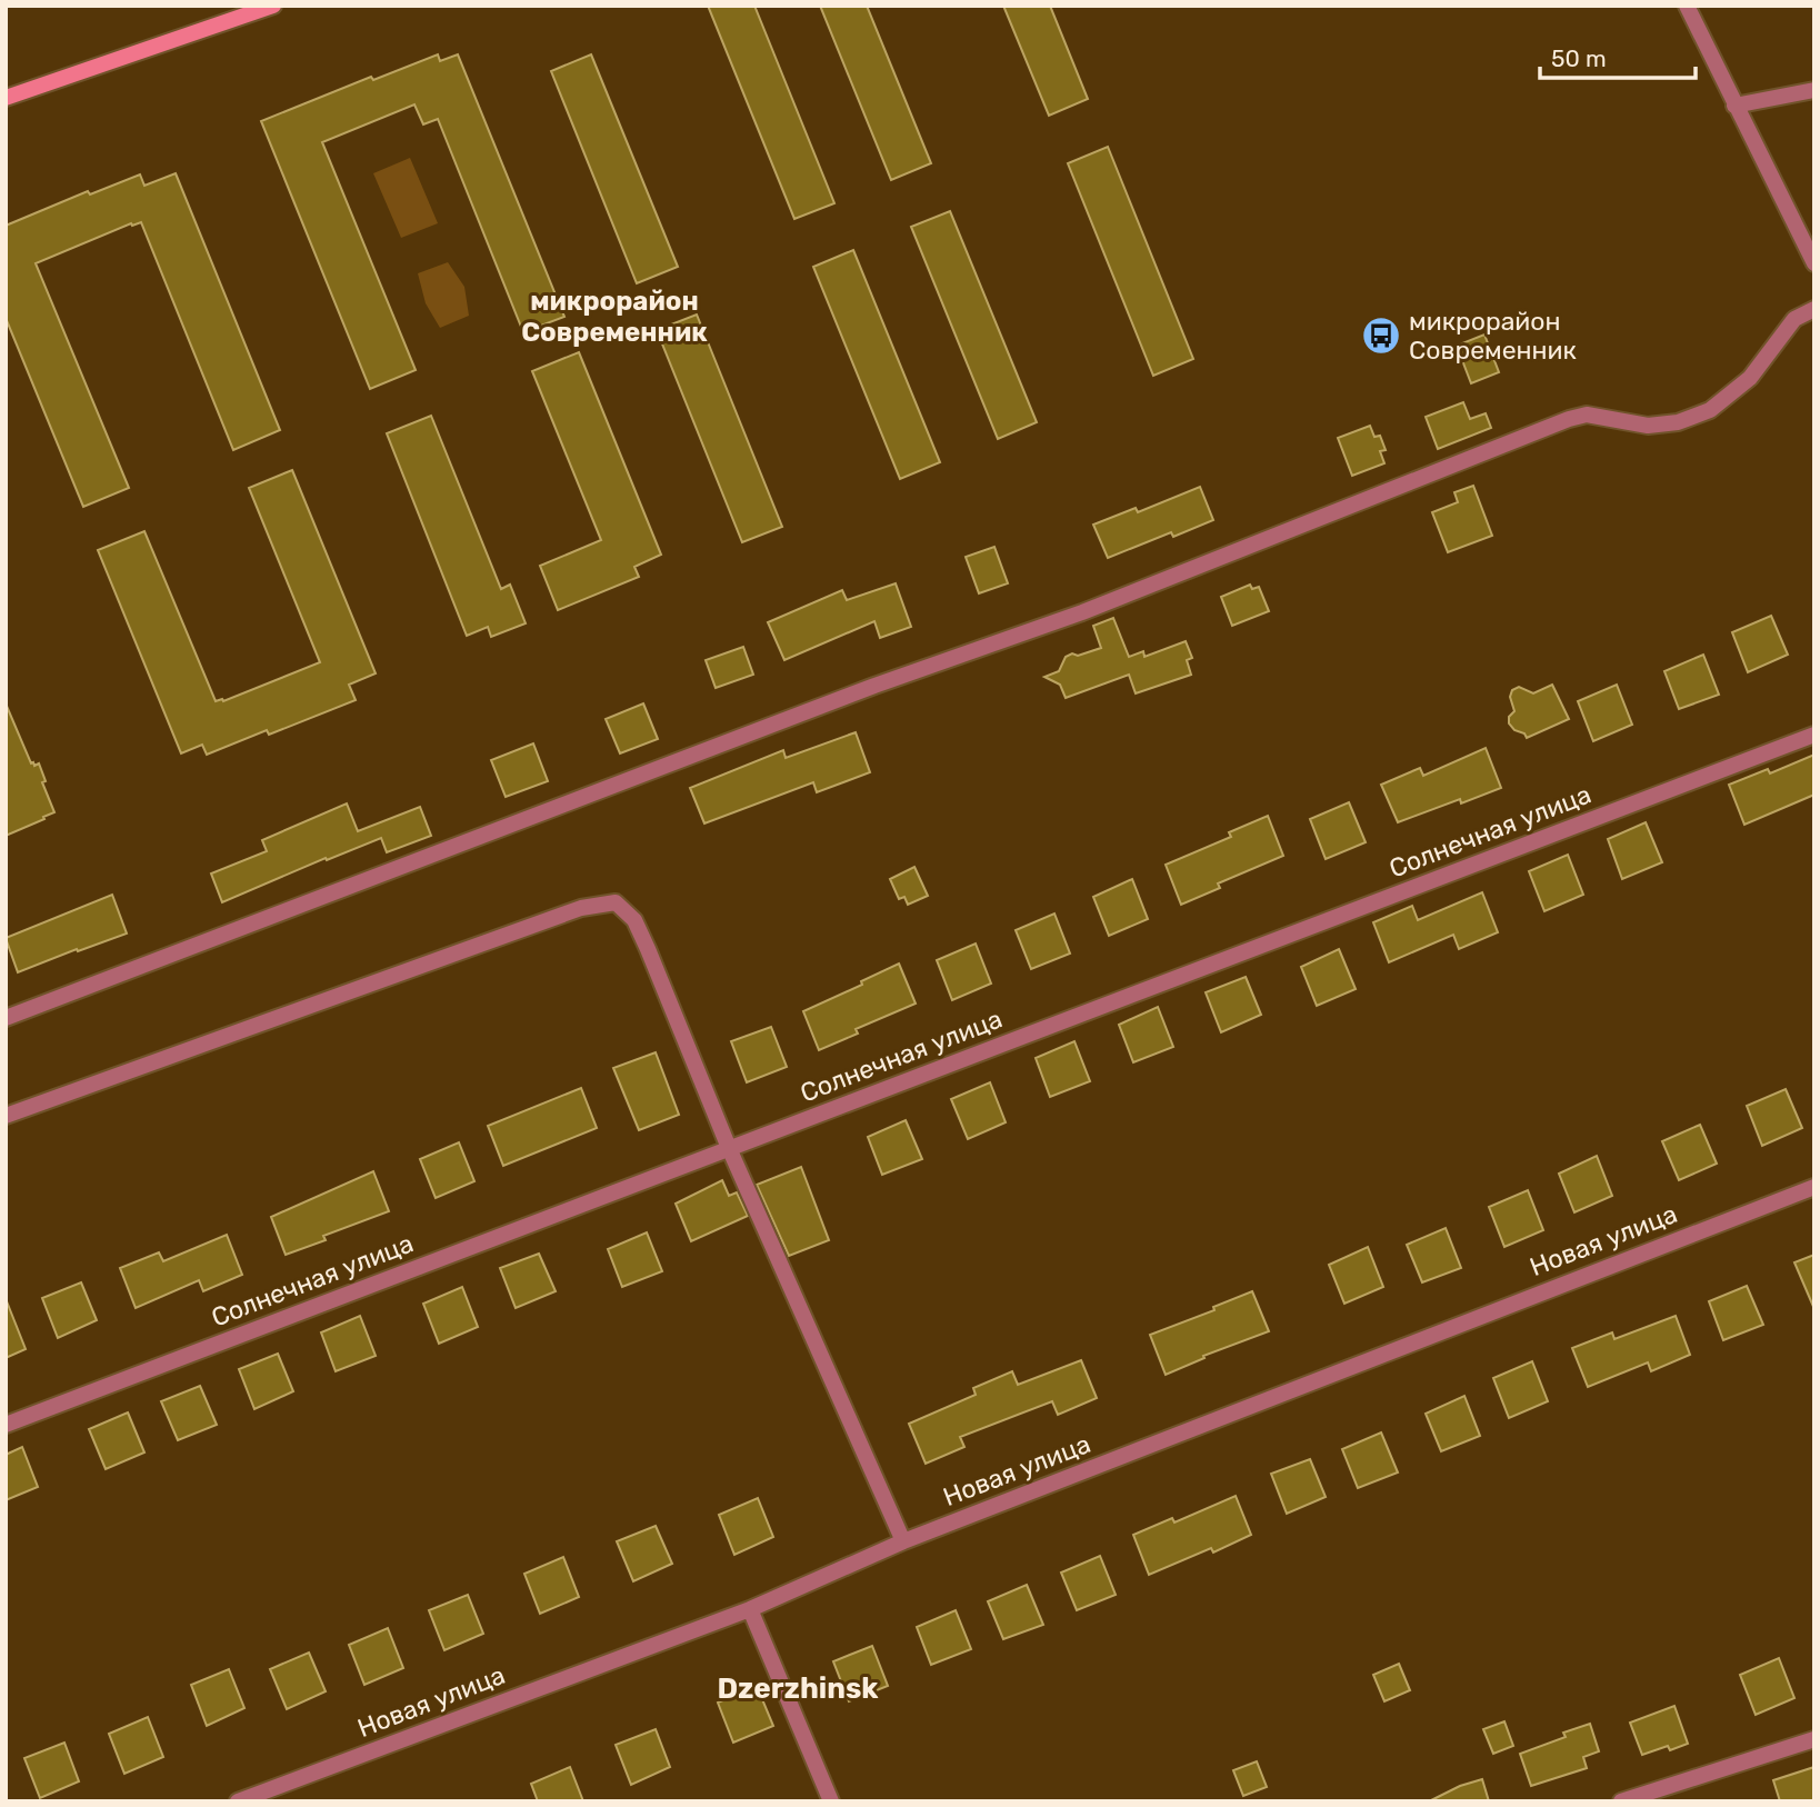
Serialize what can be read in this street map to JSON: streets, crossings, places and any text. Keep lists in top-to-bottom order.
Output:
{
  "streets": {
    "street": ["Солнечная улица", "Новая улица"]
  },
  "districts": ["микрорайон Современник", "Dzerzhinsk"],
  "places": {
    "bus stop": ["микрорайон Современник"]
  },
  "scale_bar": "50 m"
}
